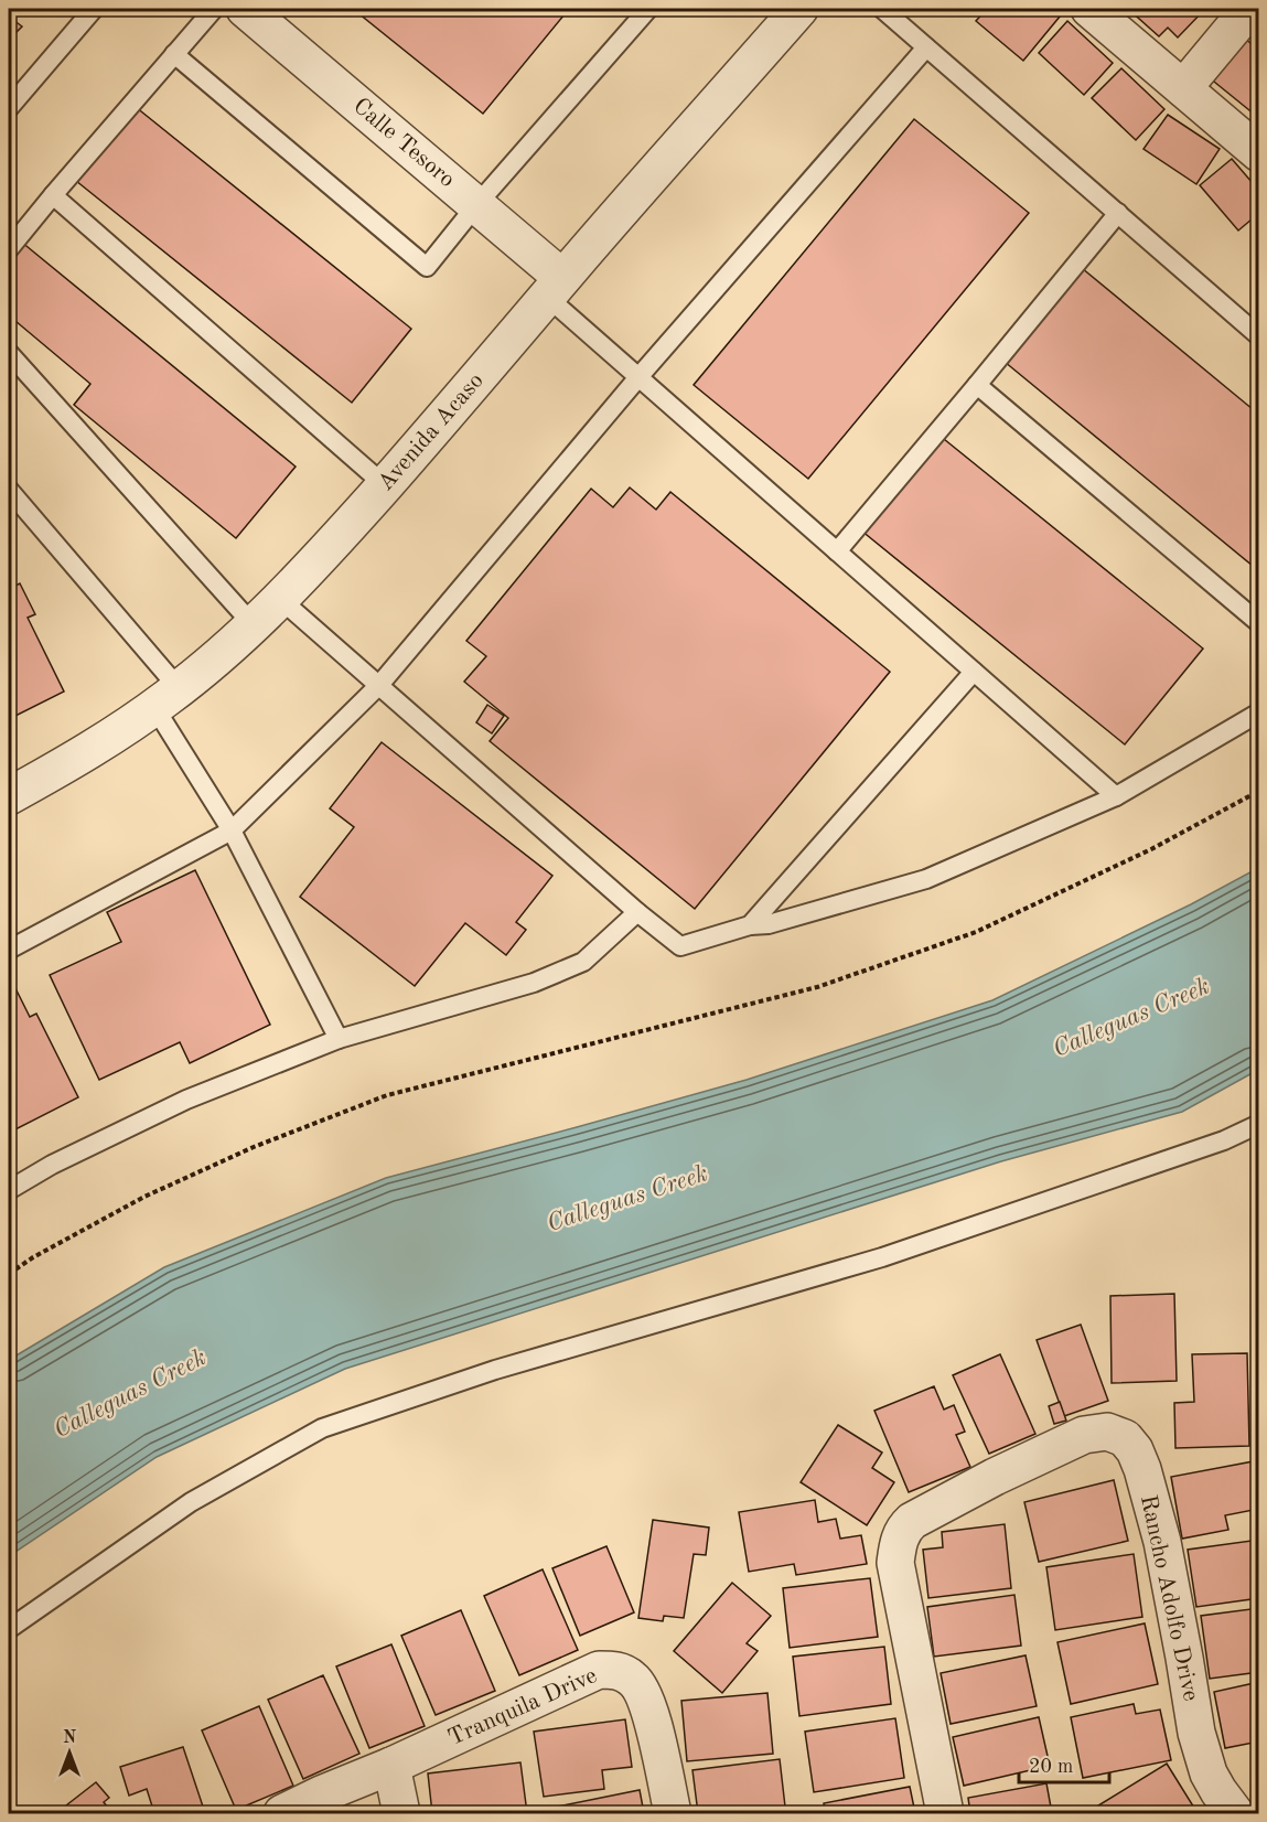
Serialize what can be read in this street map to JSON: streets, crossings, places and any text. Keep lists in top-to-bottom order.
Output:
{
  "streets": {
    "street": [
      "Calle Tesoro",
      "Avenida Acaso",
      "Rancho Adolfo Drive",
      "Tranquila Drive"
    ]
  },
  "crossings": [
    ["Calle Tesoro", "Avenida Acaso"]
  ],
  "water": ["Calleguas Creek"],
  "scale_bar": "20 m",
  "north": "top"
}
